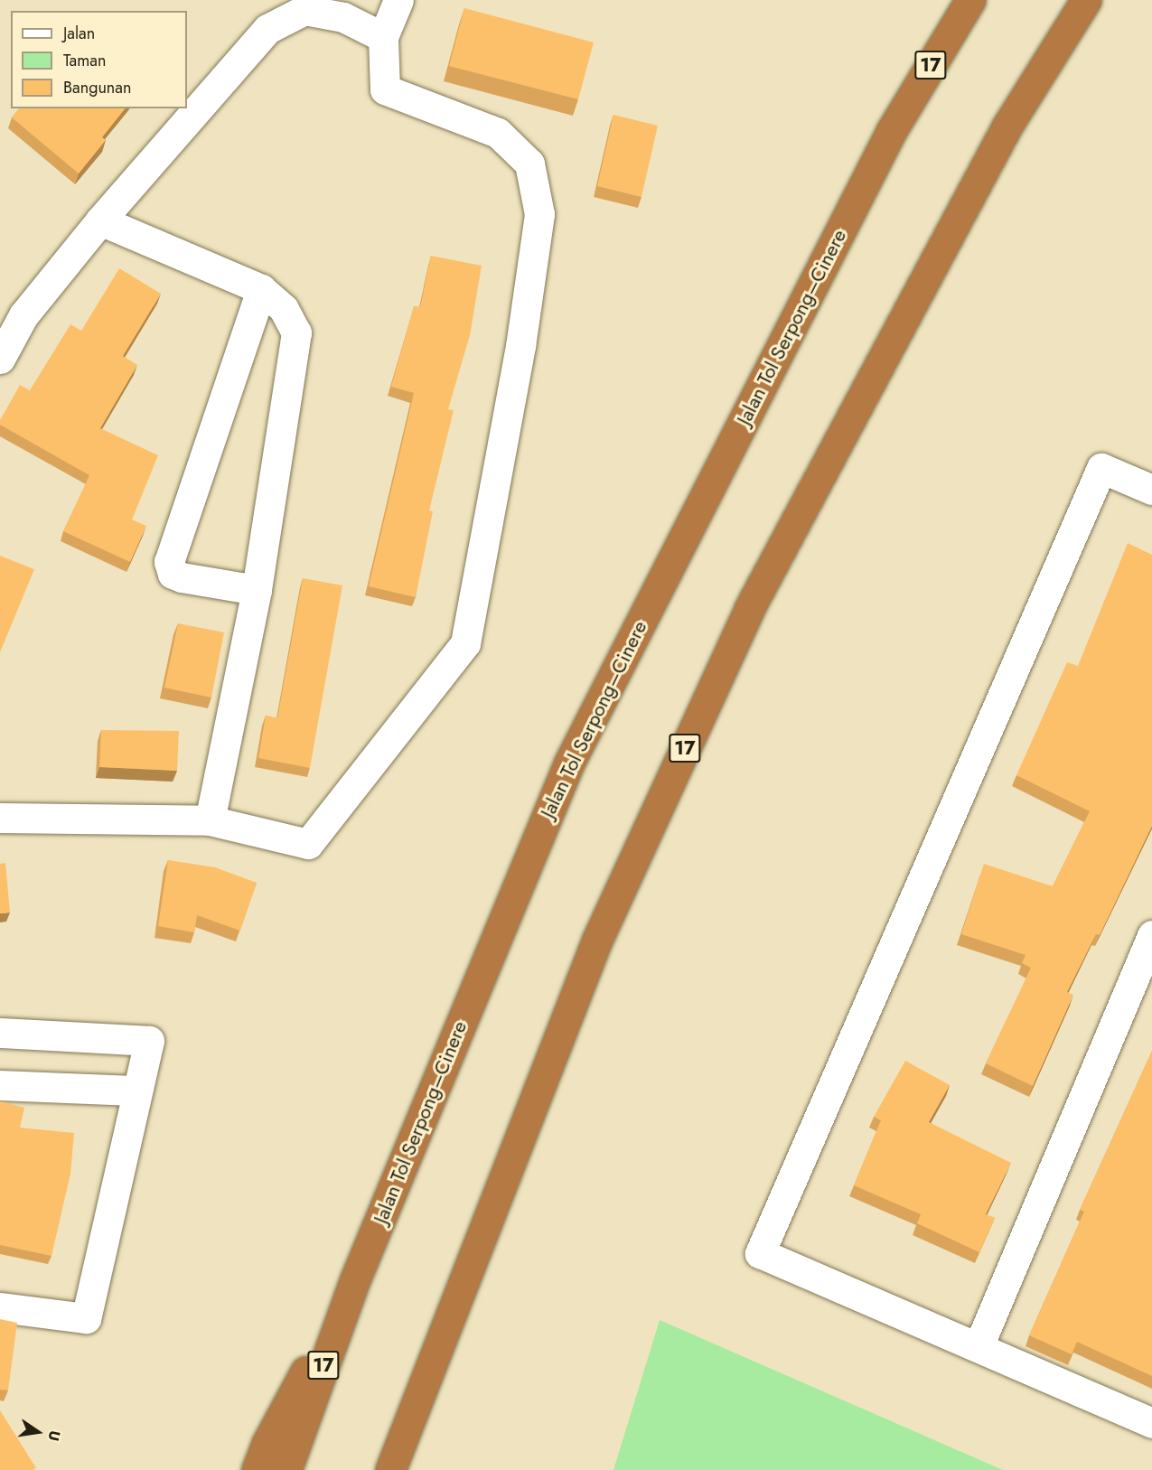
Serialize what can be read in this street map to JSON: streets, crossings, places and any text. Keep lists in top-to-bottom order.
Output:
{
  "streets": {
    "highway": ["17", "Jalan Tol Serpong–Cinere"]
  },
  "legend": ["Jalan", "Taman", "Bangunan"],
  "north": "right"
}
